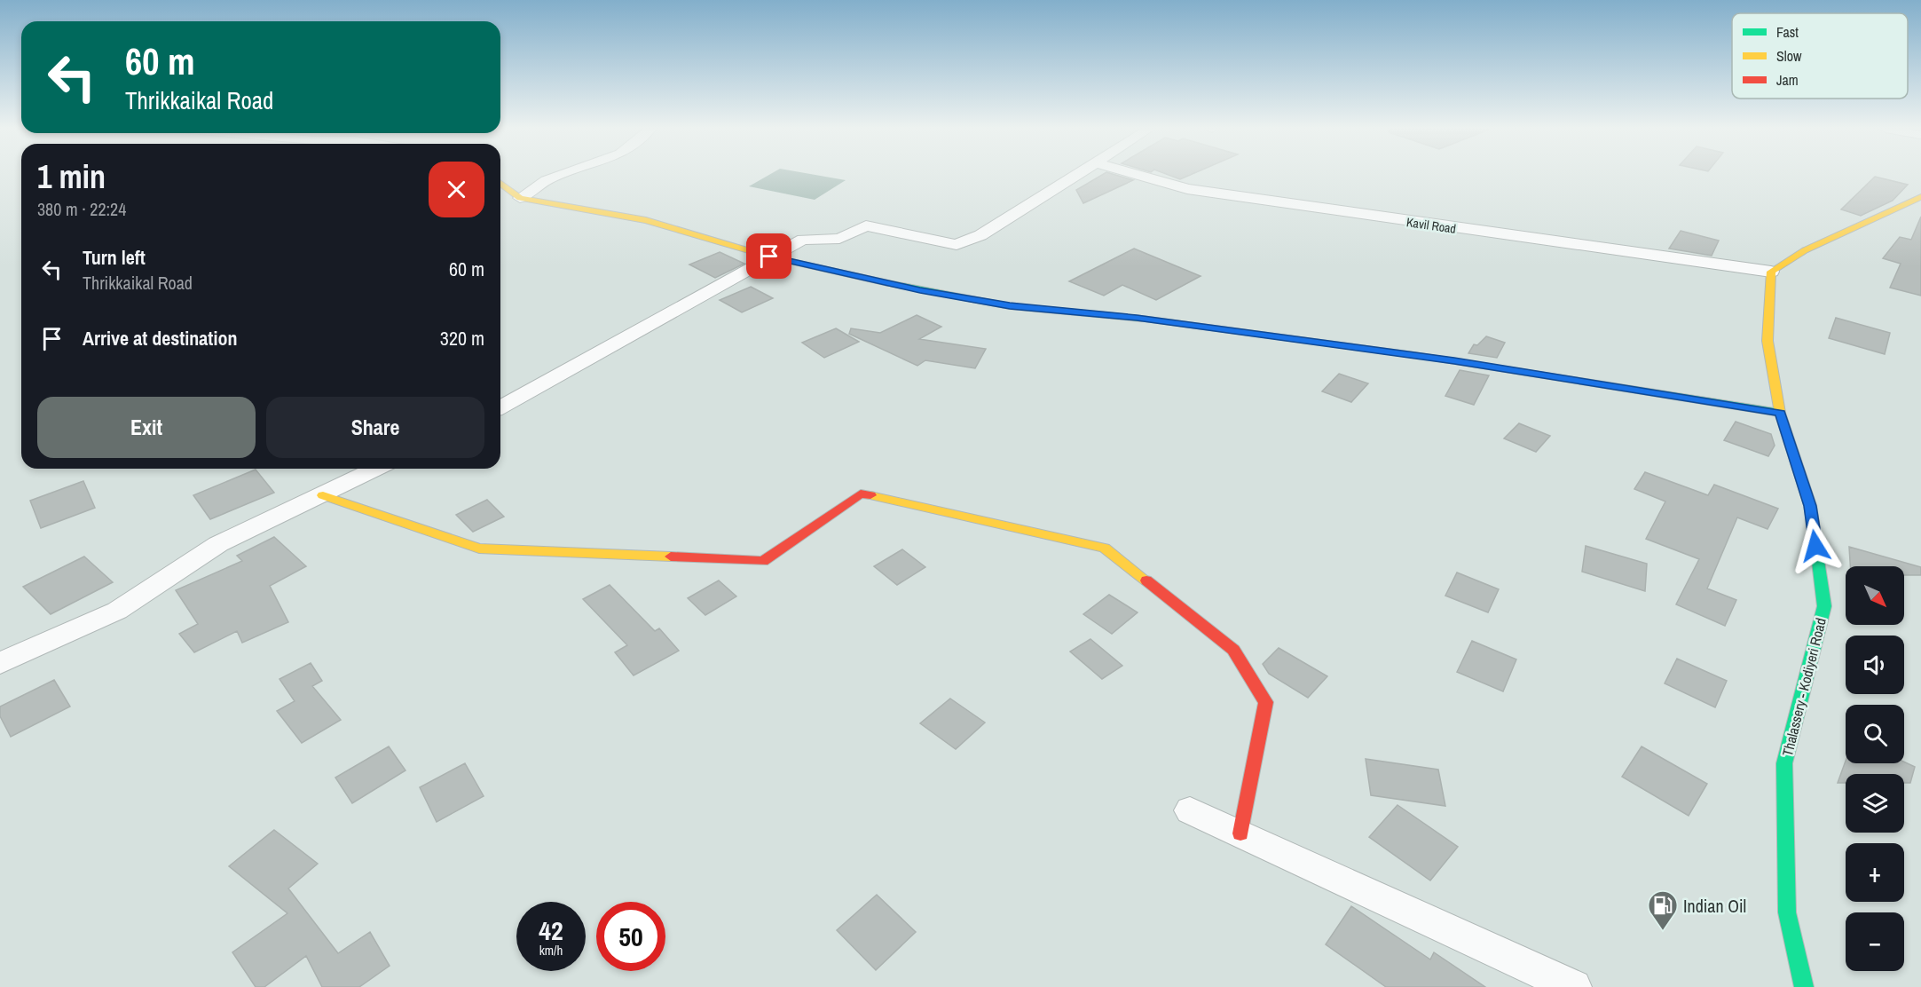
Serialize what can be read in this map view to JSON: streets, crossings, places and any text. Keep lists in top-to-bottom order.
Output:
{
  "streets": {
    "street": ["Kavil Road", "Thalassery - Kodiyeri Road"]
  },
  "crossings": [
    ["Kavil Road", "Thalassery - Kodiyeri Road"]
  ],
  "places": {
    "fuel station": ["Indian Oil"]
  },
  "legend": ["Fast", "Slow", "Jam"],
  "north": "bottom right",
  "page": {
    "turn": ["60 m", "Thrikkaikal Road"],
    "heading": ["1 min", "380 m · 22:24"],
    "list": [
      {
        "name": "Turn left",
        "note": "Thrikkaikal Road",
        "value": "60 m"
      },
      {
        "name": "Arrive at destination",
        "value": "320 m"
      }
    ],
    "buttons": ["Exit", "Share"],
    "map_buttons": ["+", "−"],
    "speed": "42 km/h",
    "limit": "50"
  }
}
